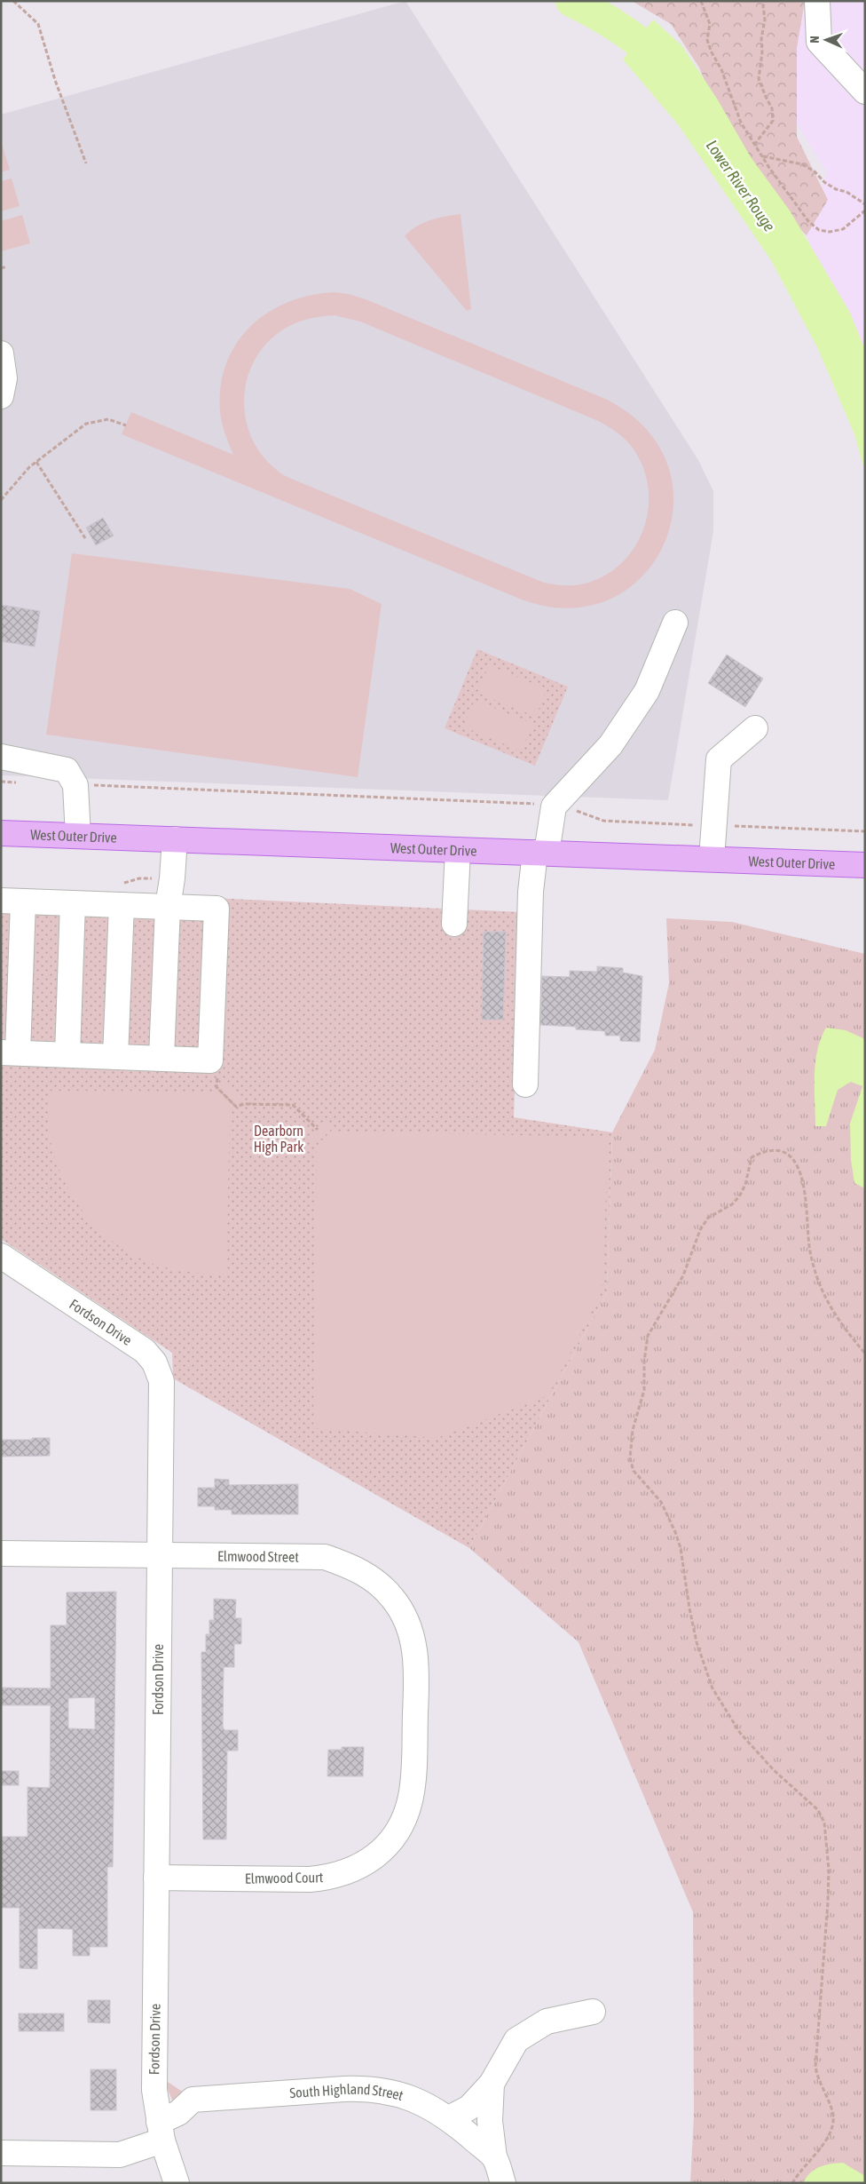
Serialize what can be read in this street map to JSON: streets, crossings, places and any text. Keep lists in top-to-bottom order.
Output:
{
  "streets": {
    "main road": ["West Outer Drive"],
    "street": [
      "Fordson Drive",
      "Elmwood Street",
      "Elmwood Court",
      "South Highland Street"
    ]
  },
  "crossings": [
    ["Fordson Drive", "Elmwood Street"],
    ["Fordson Drive", "Elmwood Court"],
    ["Fordson Drive", "South Highland Street"],
    ["Elmwood Street", "Elmwood Court"]
  ],
  "water": ["Lower River Rouge"],
  "parks": ["Dearborn High Park"],
  "north": "left"
}
